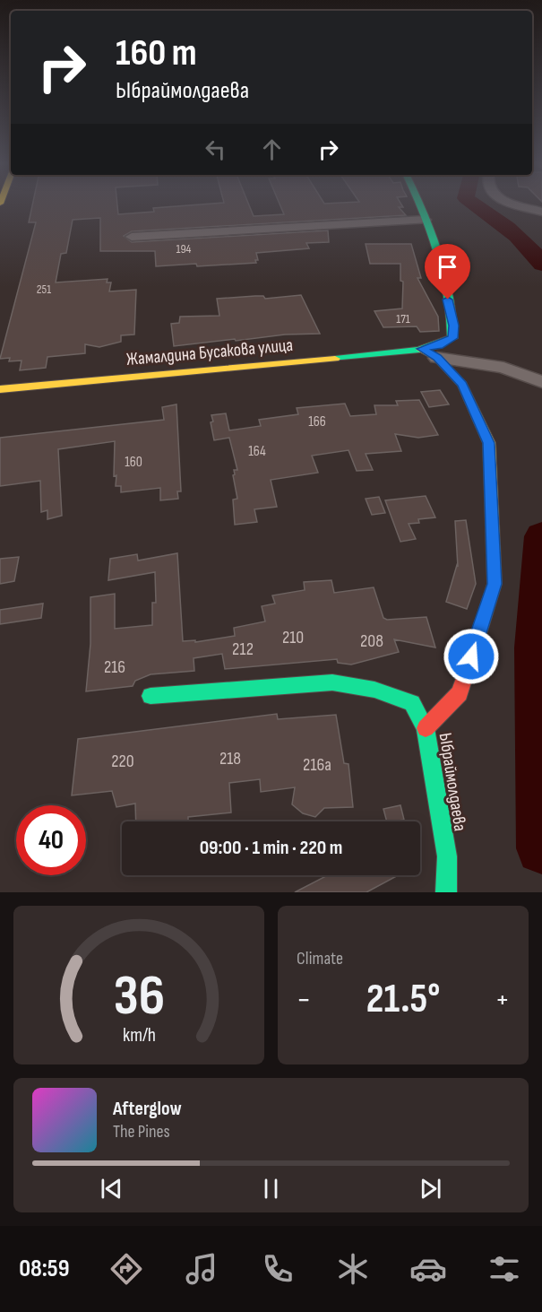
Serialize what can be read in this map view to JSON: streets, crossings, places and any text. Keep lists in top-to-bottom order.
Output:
{
  "streets": {
    "street": ["Жамалдина Бусакова улица", "Ыбраймолдаева"]
  },
  "crossings": [
    ["Жамалдина Бусакова улица", "Ыбраймолдаева"]
  ],
  "house_numbers": [
    "194",
    "251",
    "171",
    "166",
    "164",
    "160",
    "210",
    "208",
    "212",
    "216",
    "218",
    "220",
    "216а"
  ],
  "page": {
    "turn": ["160 m", "Ыбраймолдаева"],
    "limit": "40",
    "trip": "09:00 · 1 min · 220 m",
    "tile": "Climate",
    "heat": ["−", "21.5°", "+"],
    "song": ["Afterglow", "The Pines"],
    "tabs": "08:59",
    "gauge": ["36", "km/h"]
  }
}
